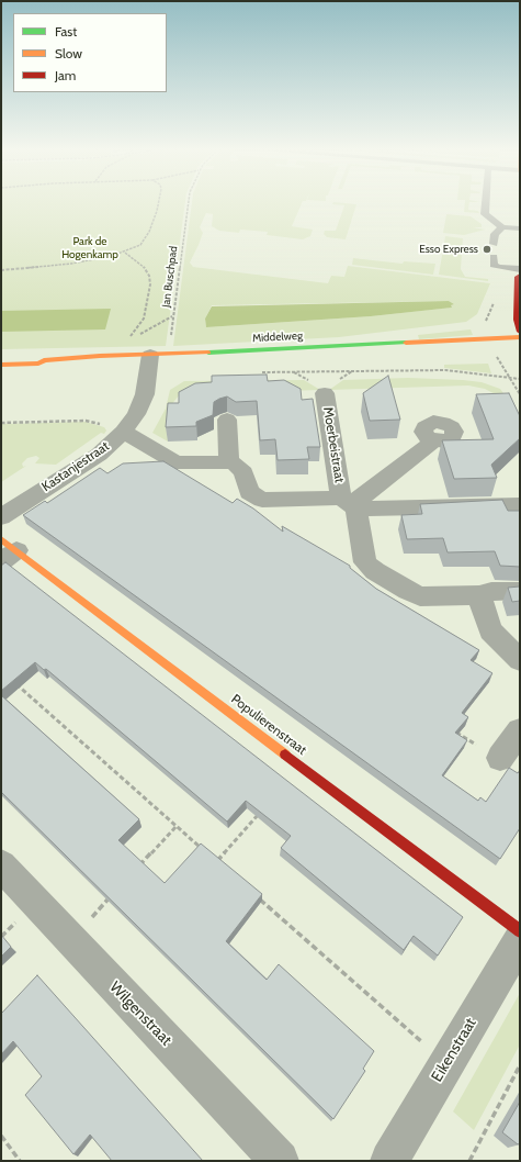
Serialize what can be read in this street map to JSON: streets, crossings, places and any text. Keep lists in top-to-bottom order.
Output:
{
  "streets": {
    "main road": ["Middelweg", "Populierenstraat"],
    "street": [
      "Moerbeistraat",
      "Kastanjestraat",
      "Wilgenstraat",
      "Eikenstraat"
    ],
    "path": ["Jan Buschpad"]
  },
  "crossings": [
    ["Jan Buschpad", "Middelweg"],
    ["Middelweg", "Kastanjestraat"]
  ],
  "parks": ["Park de Hogenkamp"],
  "places": ["Esso Express"],
  "legend": ["Fast", "Slow", "Jam"]
}
